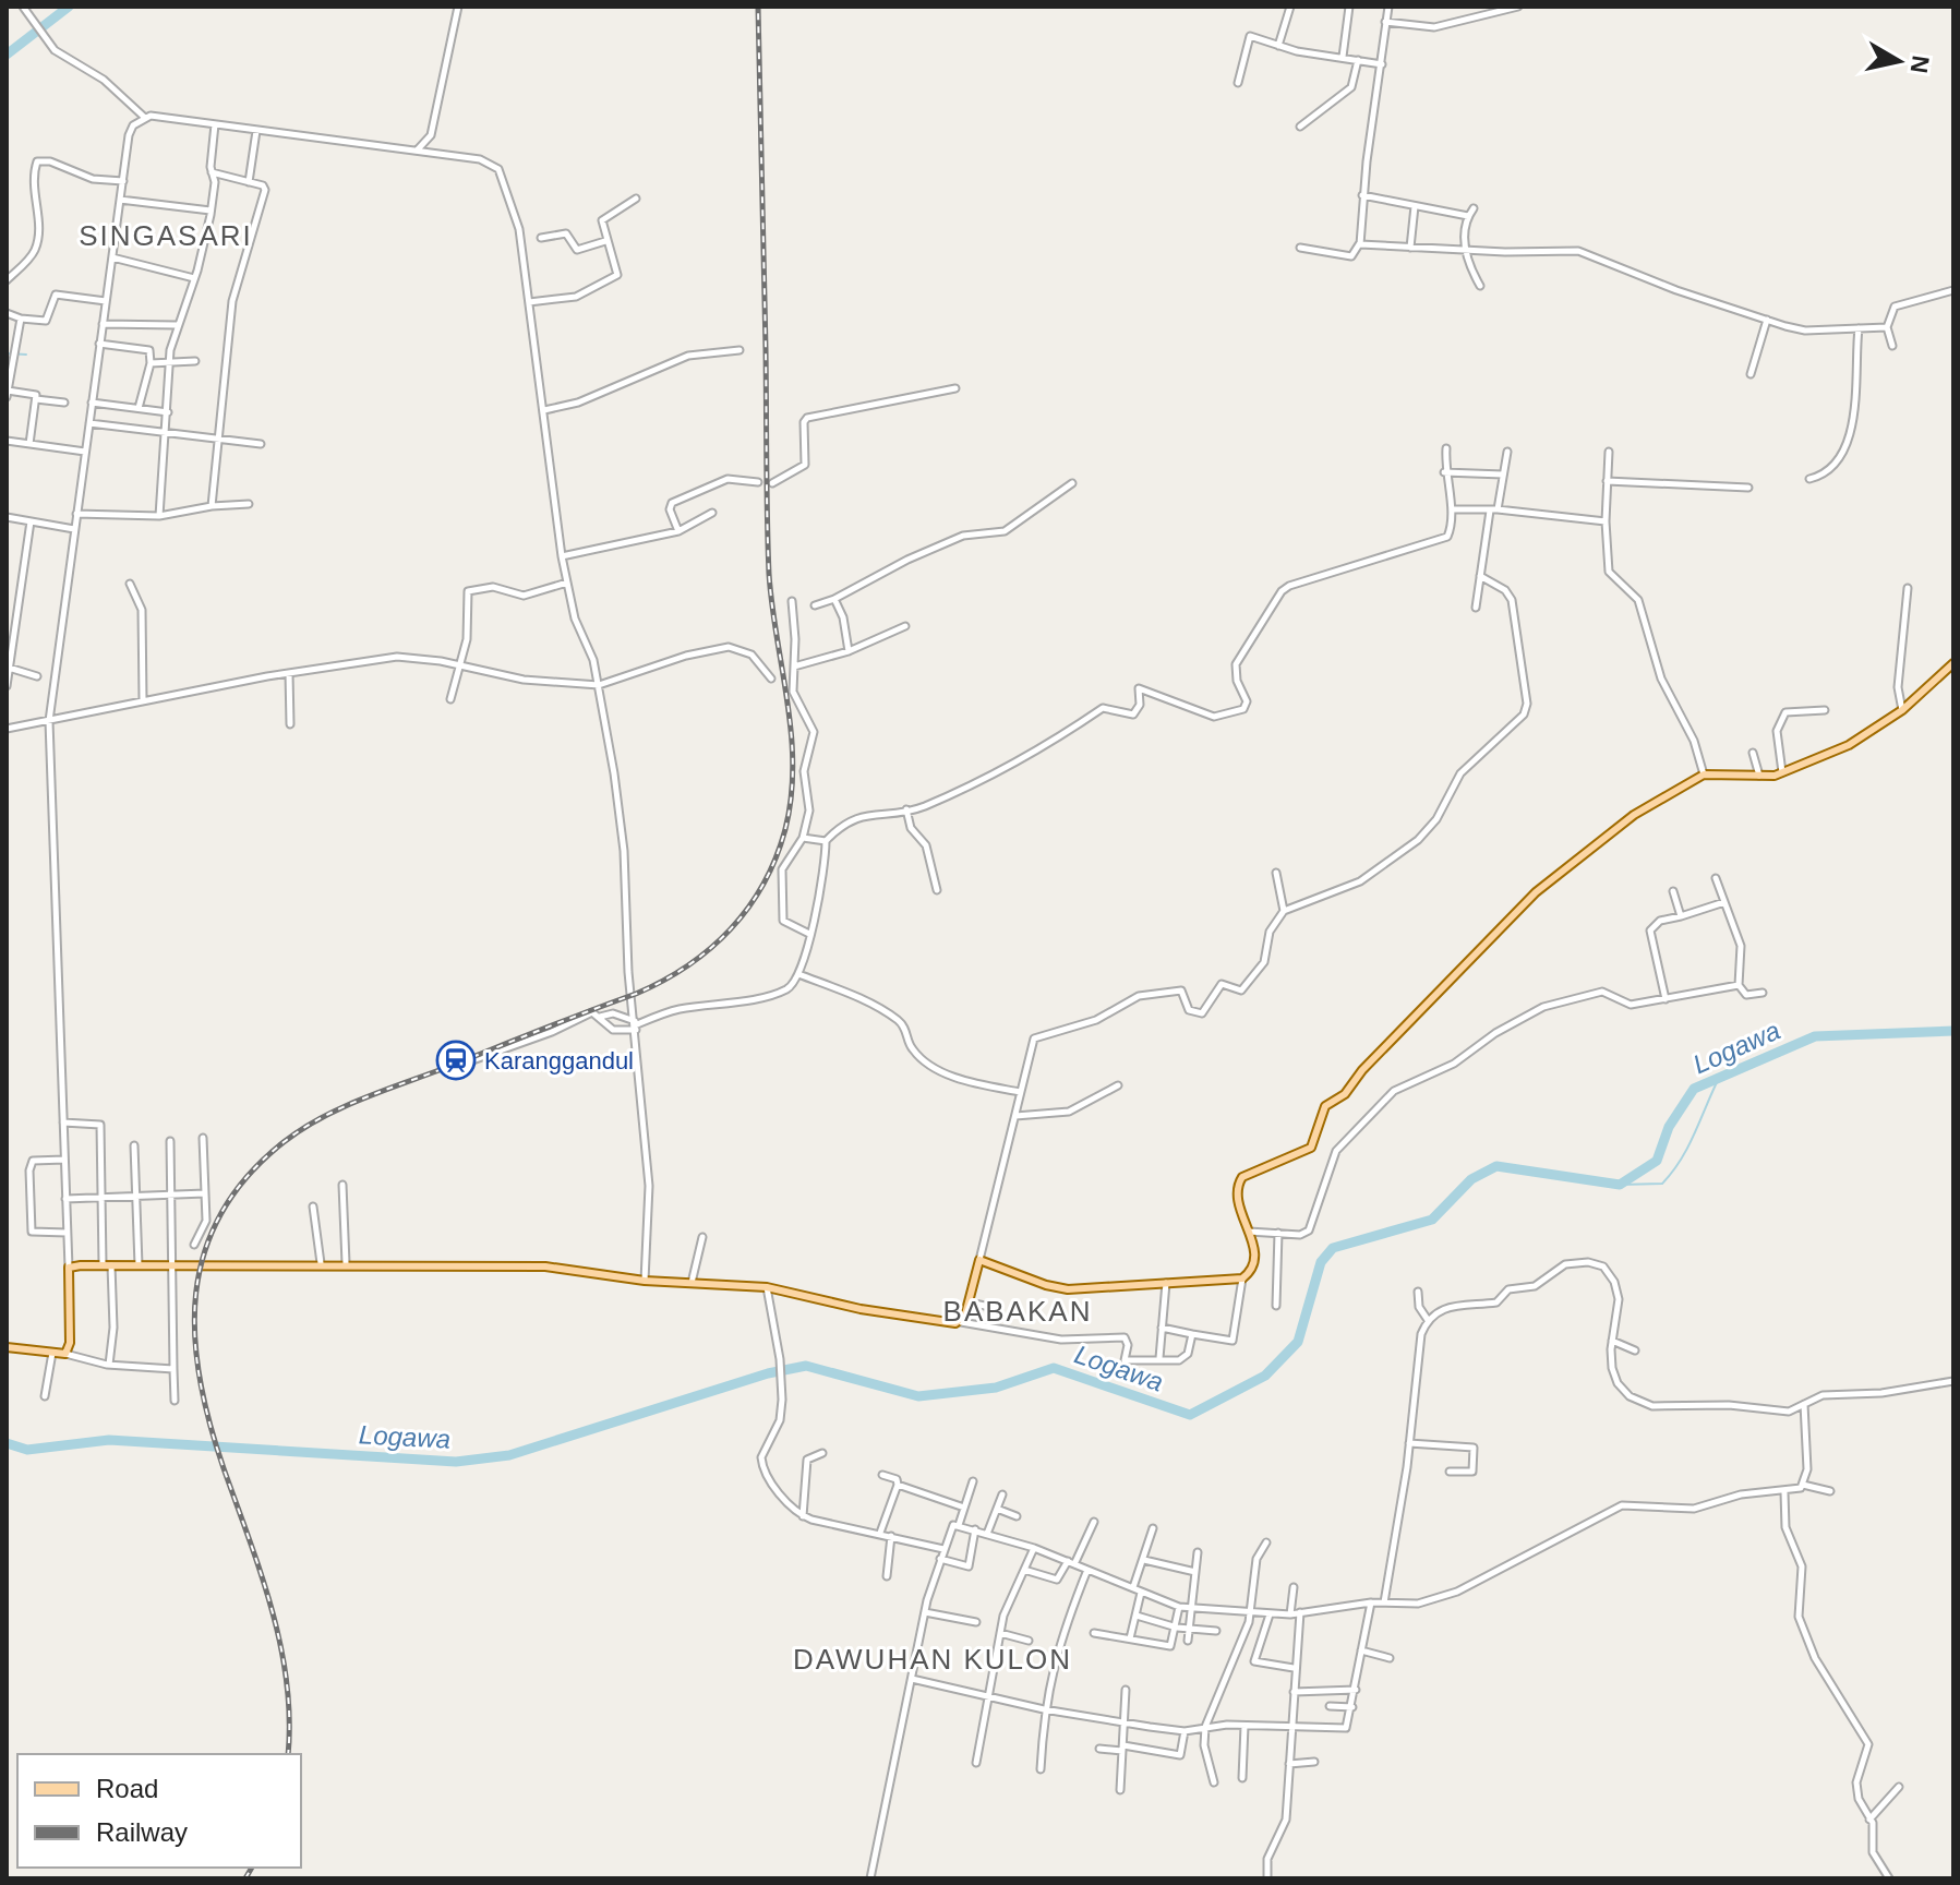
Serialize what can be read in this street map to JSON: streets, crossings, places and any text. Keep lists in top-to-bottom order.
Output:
{
  "districts": ["SINGASARI", "BABAKAN", "DAWUHAN KULON"],
  "water": ["Logawa"],
  "places": {
    "station": ["Karanggandul"]
  },
  "legend": ["Road", "Railway"],
  "north": "right"
}
